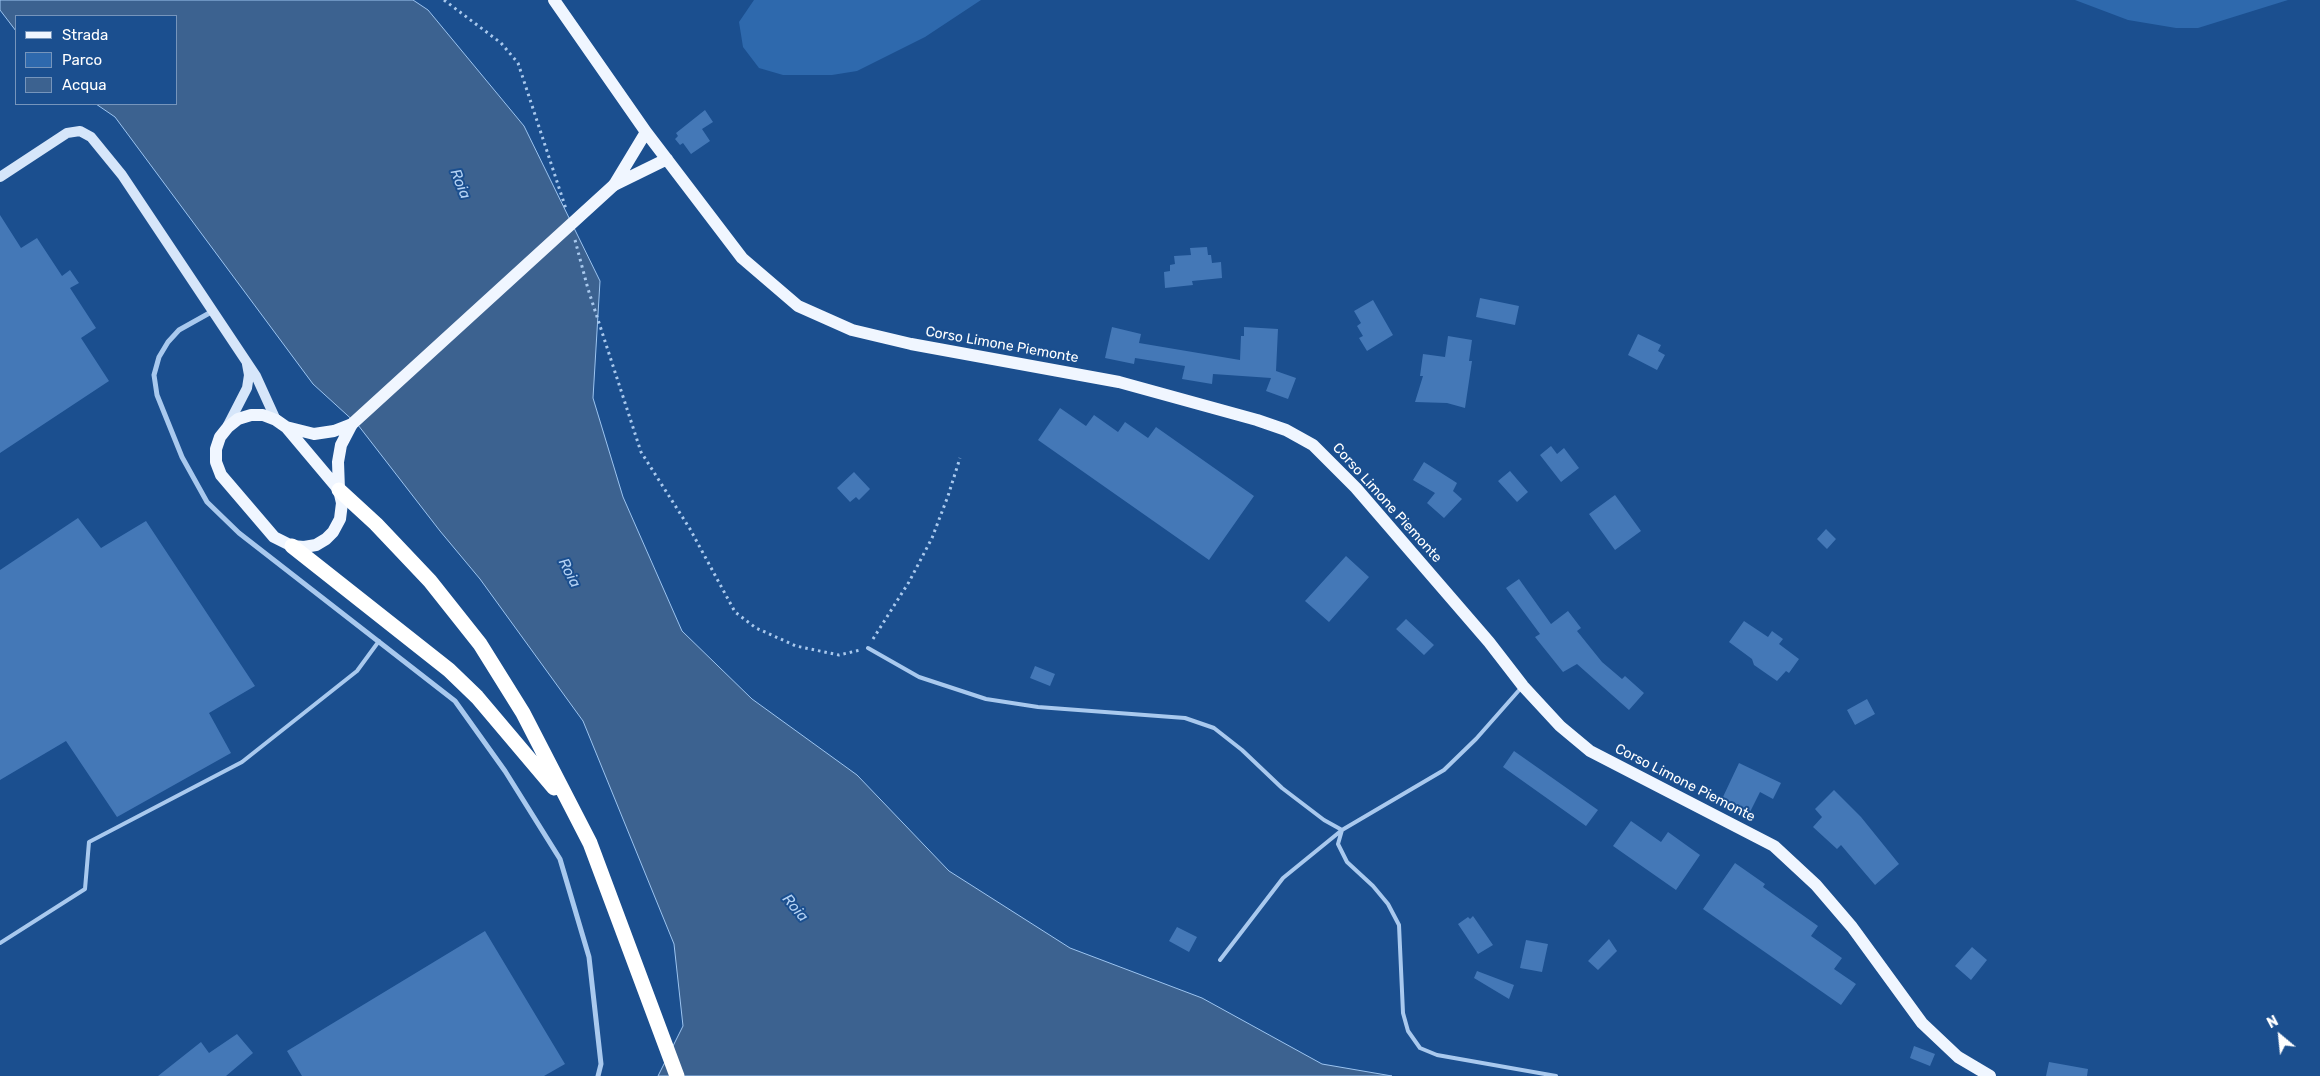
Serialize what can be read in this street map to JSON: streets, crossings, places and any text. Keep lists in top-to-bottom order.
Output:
{
  "streets": {
    "main road": ["Corso Limone Piemonte"]
  },
  "water": ["Roia"],
  "legend": ["Strada", "Parco", "Acqua"],
  "north": "top left"
}
